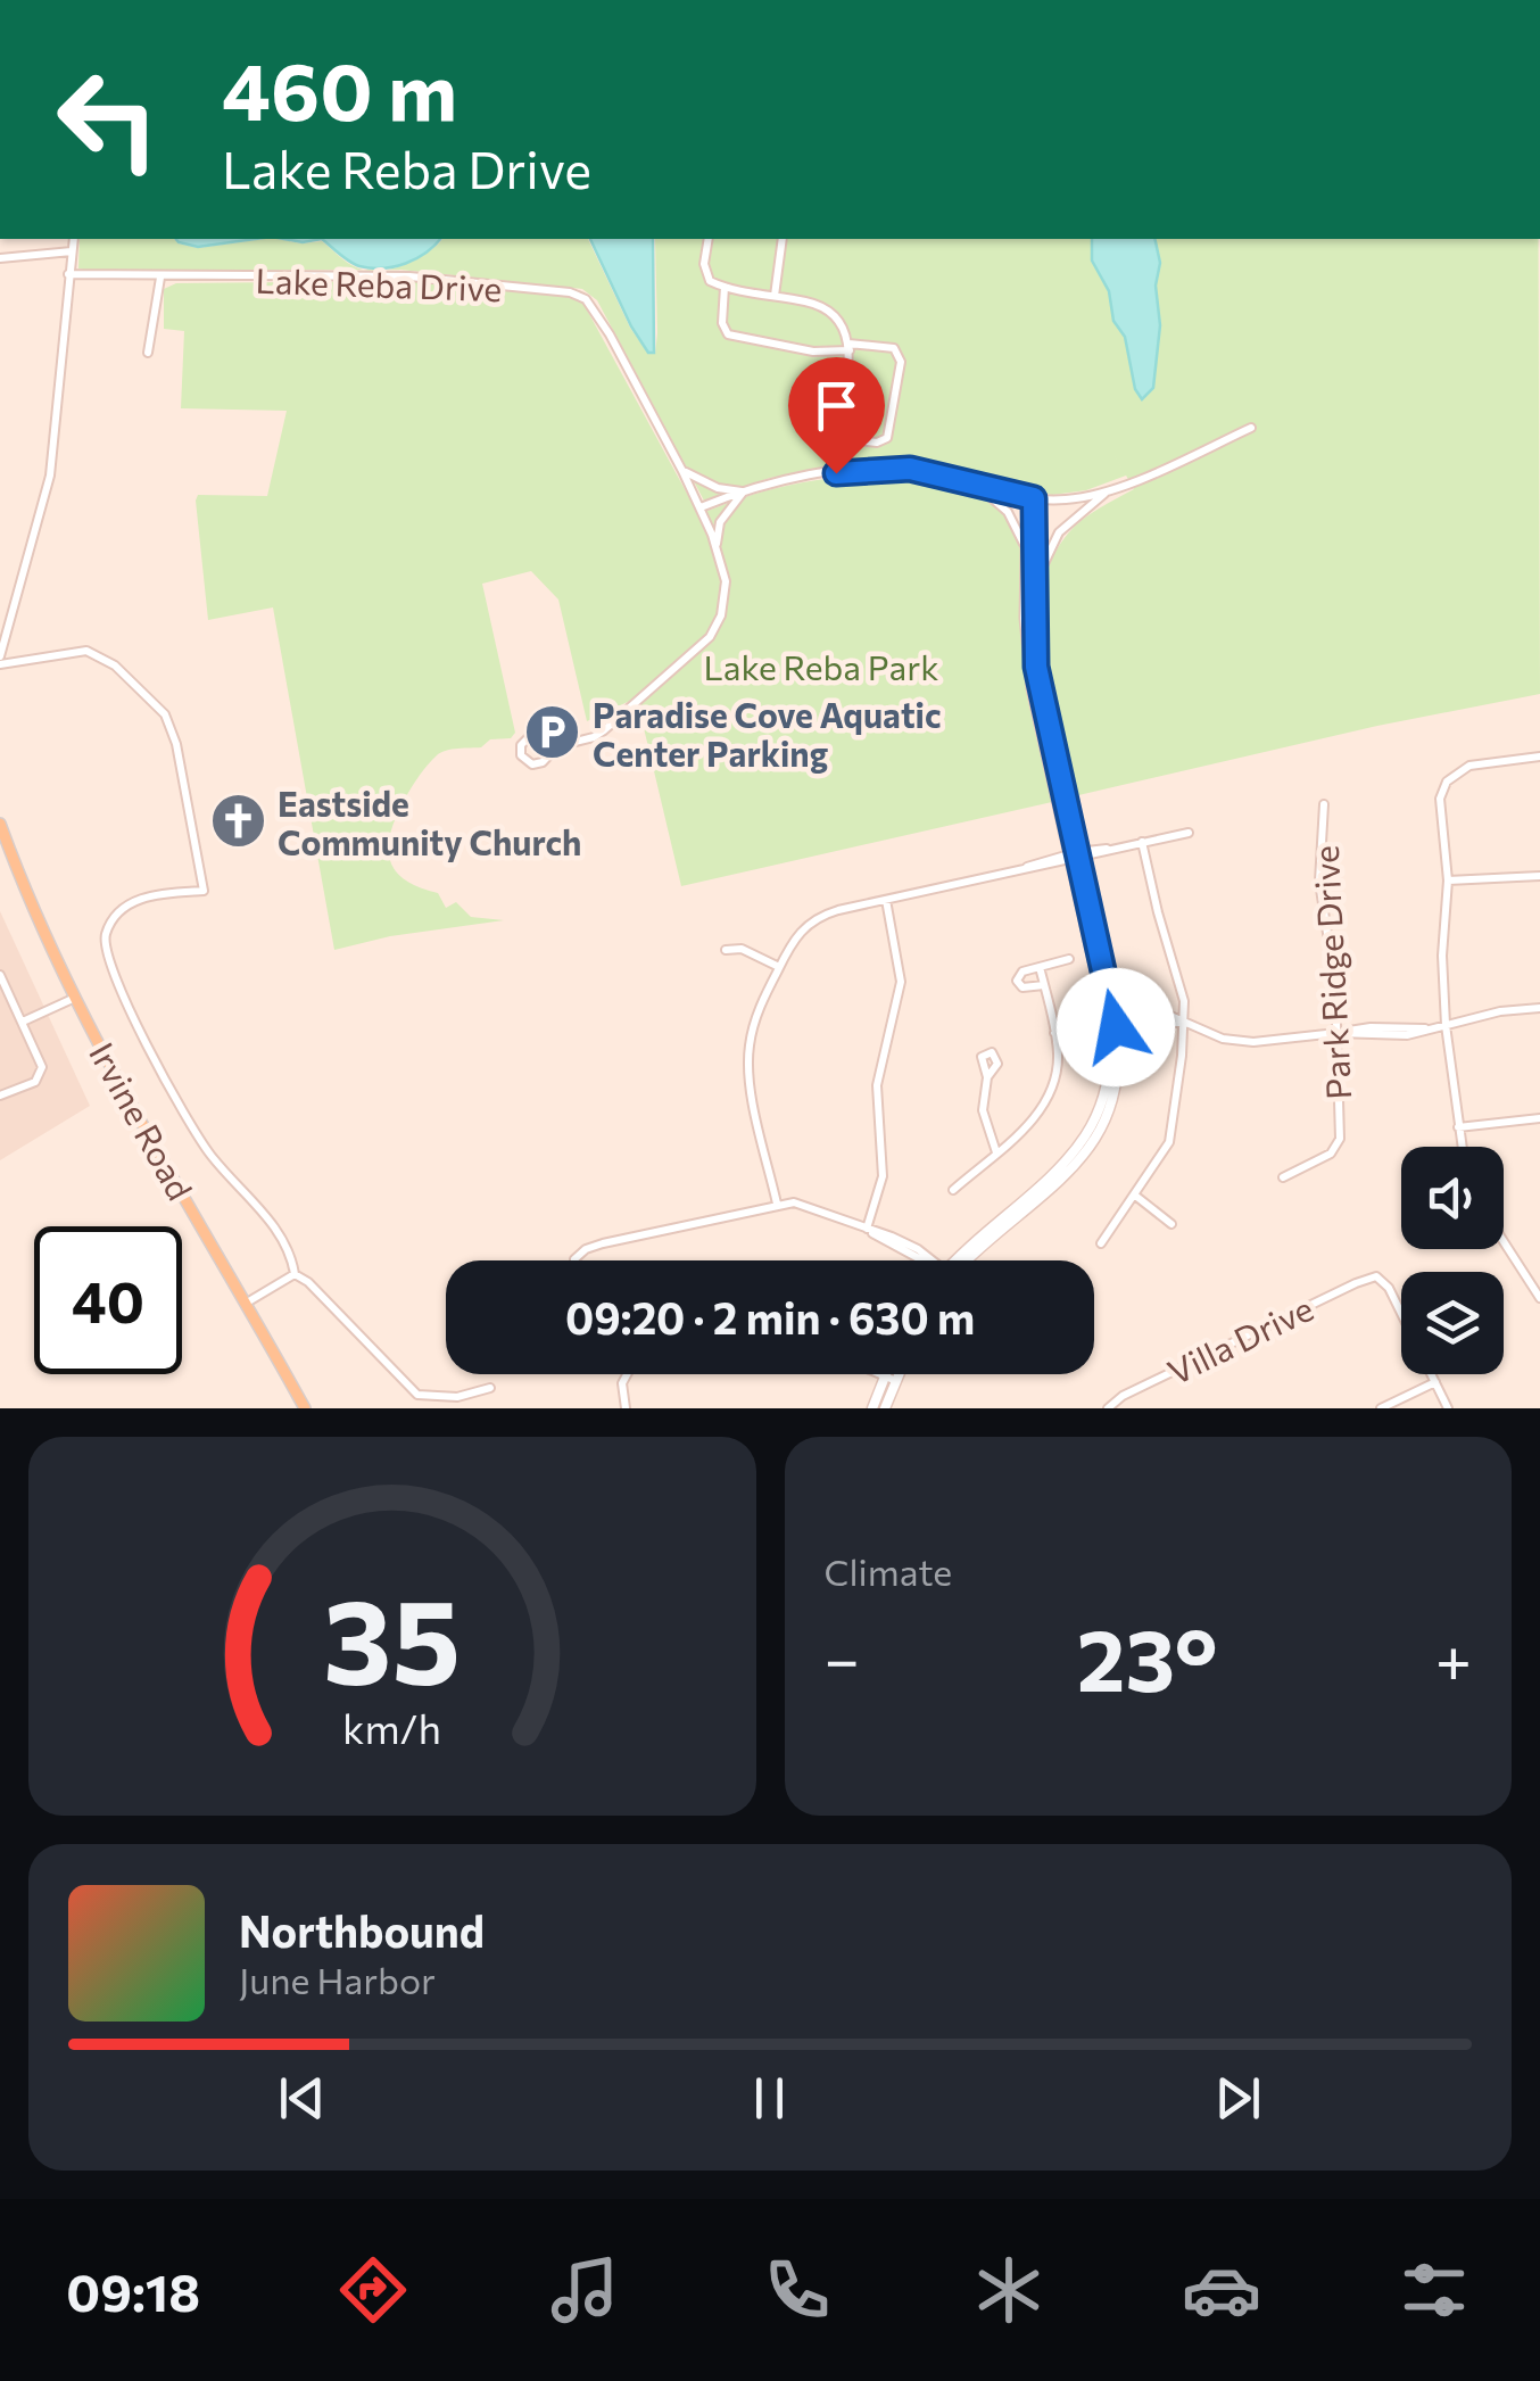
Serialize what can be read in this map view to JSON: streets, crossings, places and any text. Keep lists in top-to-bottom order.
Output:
{
  "streets": {
    "main road": ["Irvine Road"],
    "street": ["Lake Reba Drive", "Park Ridge Drive", "Villa Drive"]
  },
  "parks": ["Lake Reba Park"],
  "places": {
    "parking": ["Paradise Cove Aquatic Center Parking"],
    "church": ["Eastside Community Church"]
  },
  "page": {
    "turn": ["460 m", "Lake Reba Drive"],
    "limit": "40",
    "trip": "09:20 · 2 min · 630 m",
    "tile": "Climate",
    "heat": ["−", "23°", "+"],
    "song": ["Northbound", "June Harbor"],
    "tabs": "09:18",
    "gauge": ["35", "km/h"]
  }
}
